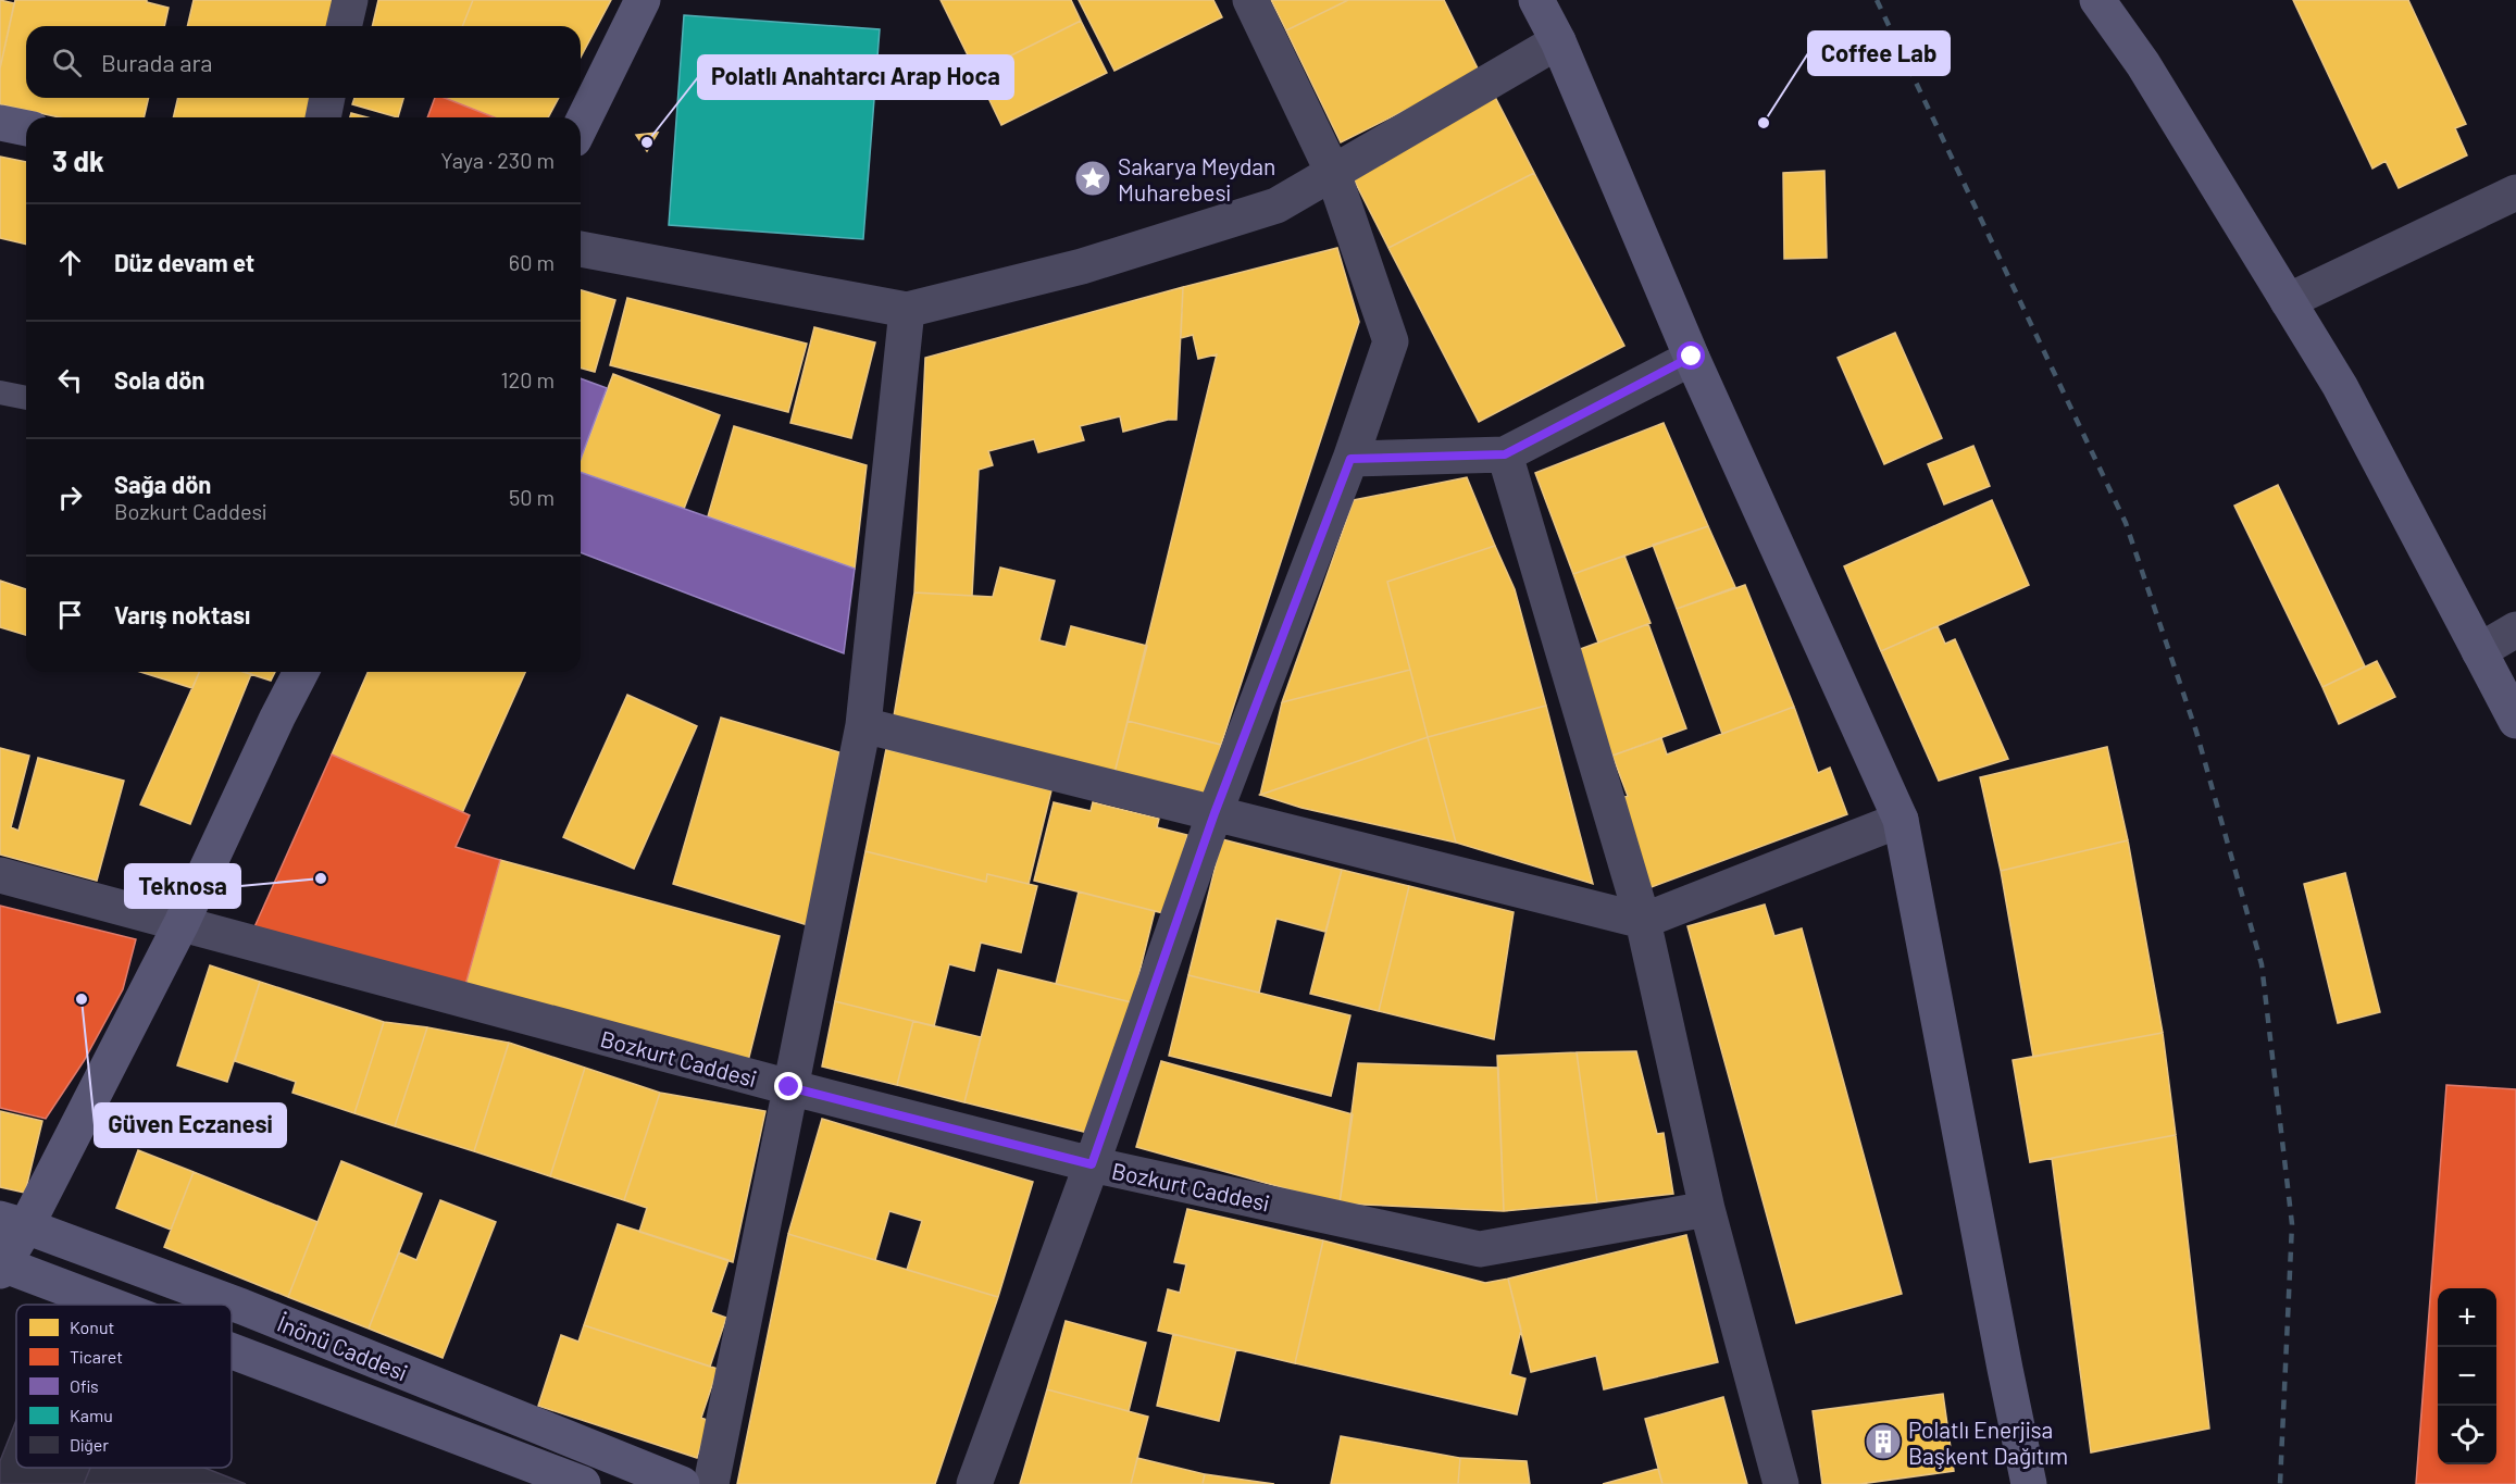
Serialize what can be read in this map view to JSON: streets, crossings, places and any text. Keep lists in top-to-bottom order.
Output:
{
  "streets": {
    "street": ["Bozkurt Caddesi", "İnönü Caddesi"]
  },
  "places": {
    "other": [
      "Coffee Lab",
      "Polatlı Anahtarcı Arap Hoca",
      "Teknosa",
      "Güven Eczanesi"
    ],
    "place": ["Sakarya Meydan Muharebesi"],
    "building": ["Polatlı Enerjisa Başkent Dağıtım"]
  },
  "legend": [
    "Konut",
    "Ticaret",
    "Ofis",
    "Kamu",
    "Diğer"
  ],
  "page": {
    "search": "Burada ara",
    "heading": ["3 dk", "Yaya · 230 m"],
    "list": [
      ["Düz devam et", "60 m"],
      ["Sola dön", "120 m"],
      ["Sağa dön", "Bozkurt Caddesi", "50 m"],
      "Varış noktası"
    ],
    "map_buttons": ["+", "−"]
  }
}
